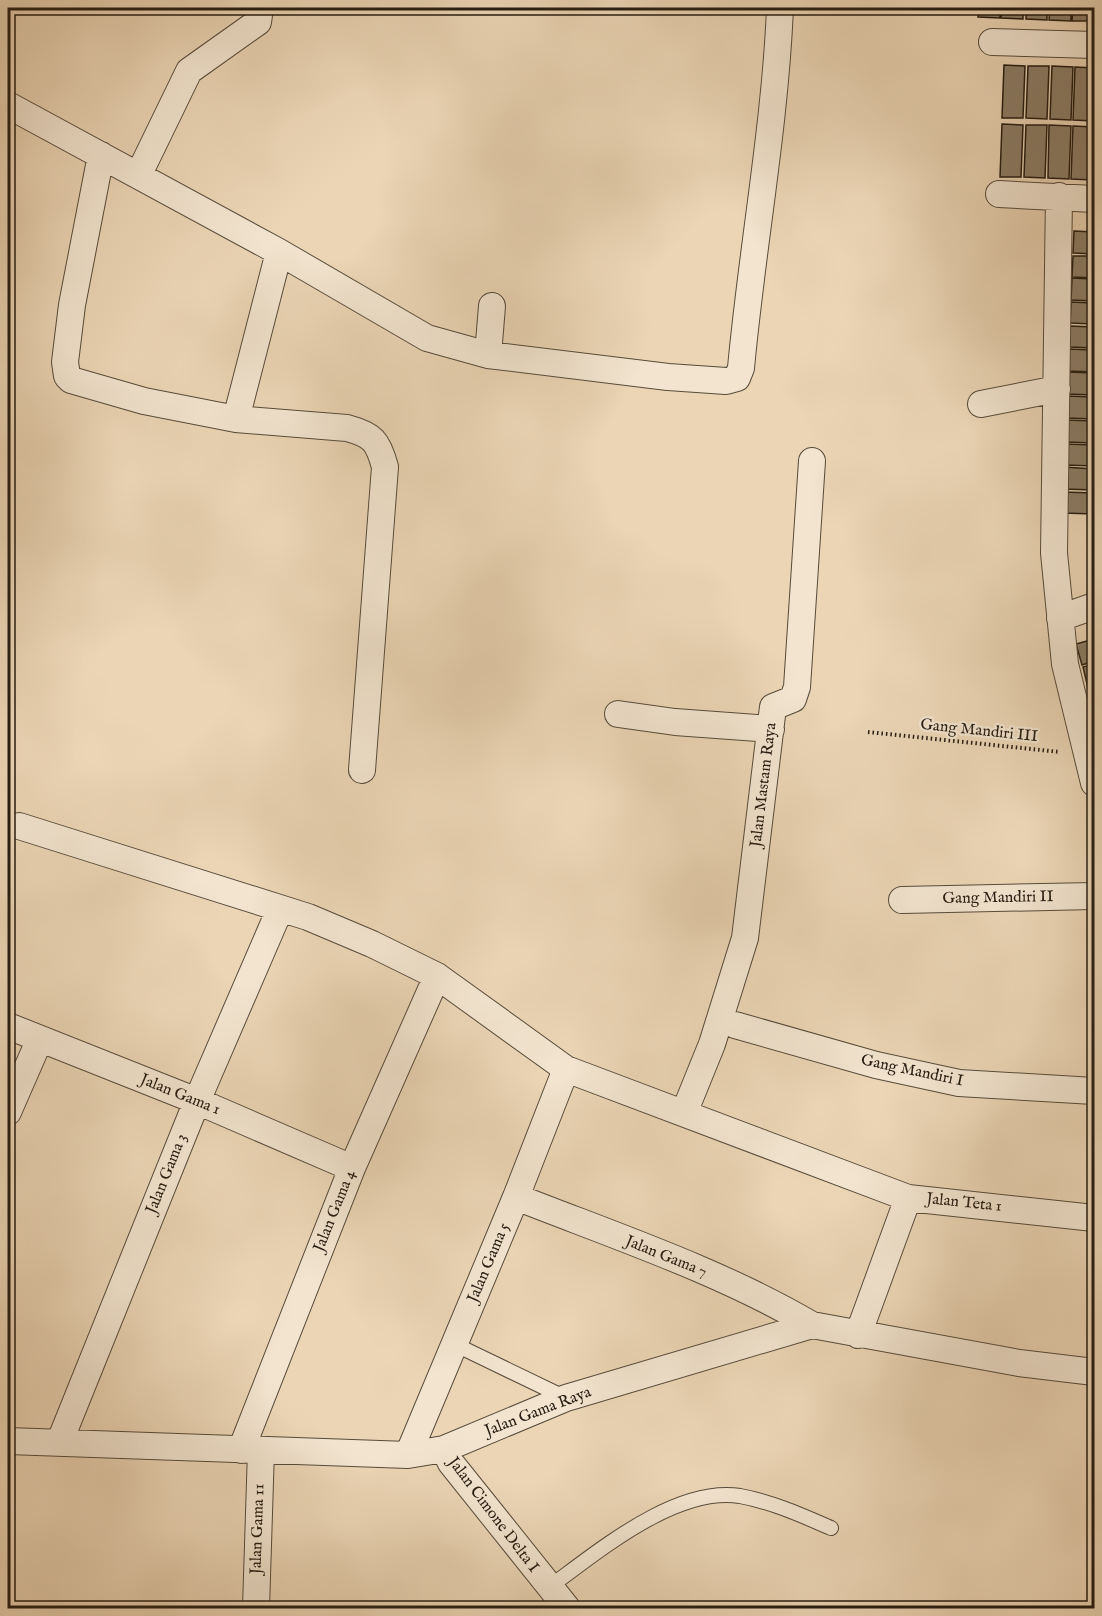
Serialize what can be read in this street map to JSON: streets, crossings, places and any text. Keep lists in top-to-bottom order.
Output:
{
  "streets": {
    "street": [
      "Jalan Mastam Raya",
      "Gang Mandiri II",
      "Gang Mandiri I",
      "Jalan Gama 1",
      "Jalan Gama 3",
      "Jalan Teta 1",
      "Jalan Gama 4",
      "Jalan Gama 7",
      "Jalan Gama 5",
      "Jalan Gama Raya",
      "Jalan Cimone Delta I",
      "Jalan Gama 11"
    ],
    "path": ["Gang Mandiri III"]
  },
  "crossings": [
    ["Jalan Gama 1", "Jalan Gama 3"],
    ["Jalan Gama 1", "Jalan Gama 4"],
    ["Jalan Gama 3", "Jalan Gama Raya"],
    ["Jalan Teta 1", "Jalan Gama Raya"],
    ["Jalan Gama 4", "Jalan Gama Raya"],
    ["Jalan Gama 4", "Jalan Gama 11"],
    ["Jalan Gama 7", "Jalan Gama 5"],
    ["Jalan Gama 7", "Jalan Gama Raya"],
    ["Jalan Gama 5", "Jalan Gama Raya"],
    ["Jalan Gama Raya", "Jalan Cimone Delta I"],
    ["Jalan Gama Raya", "Jalan Gama 11"]
  ]
}
